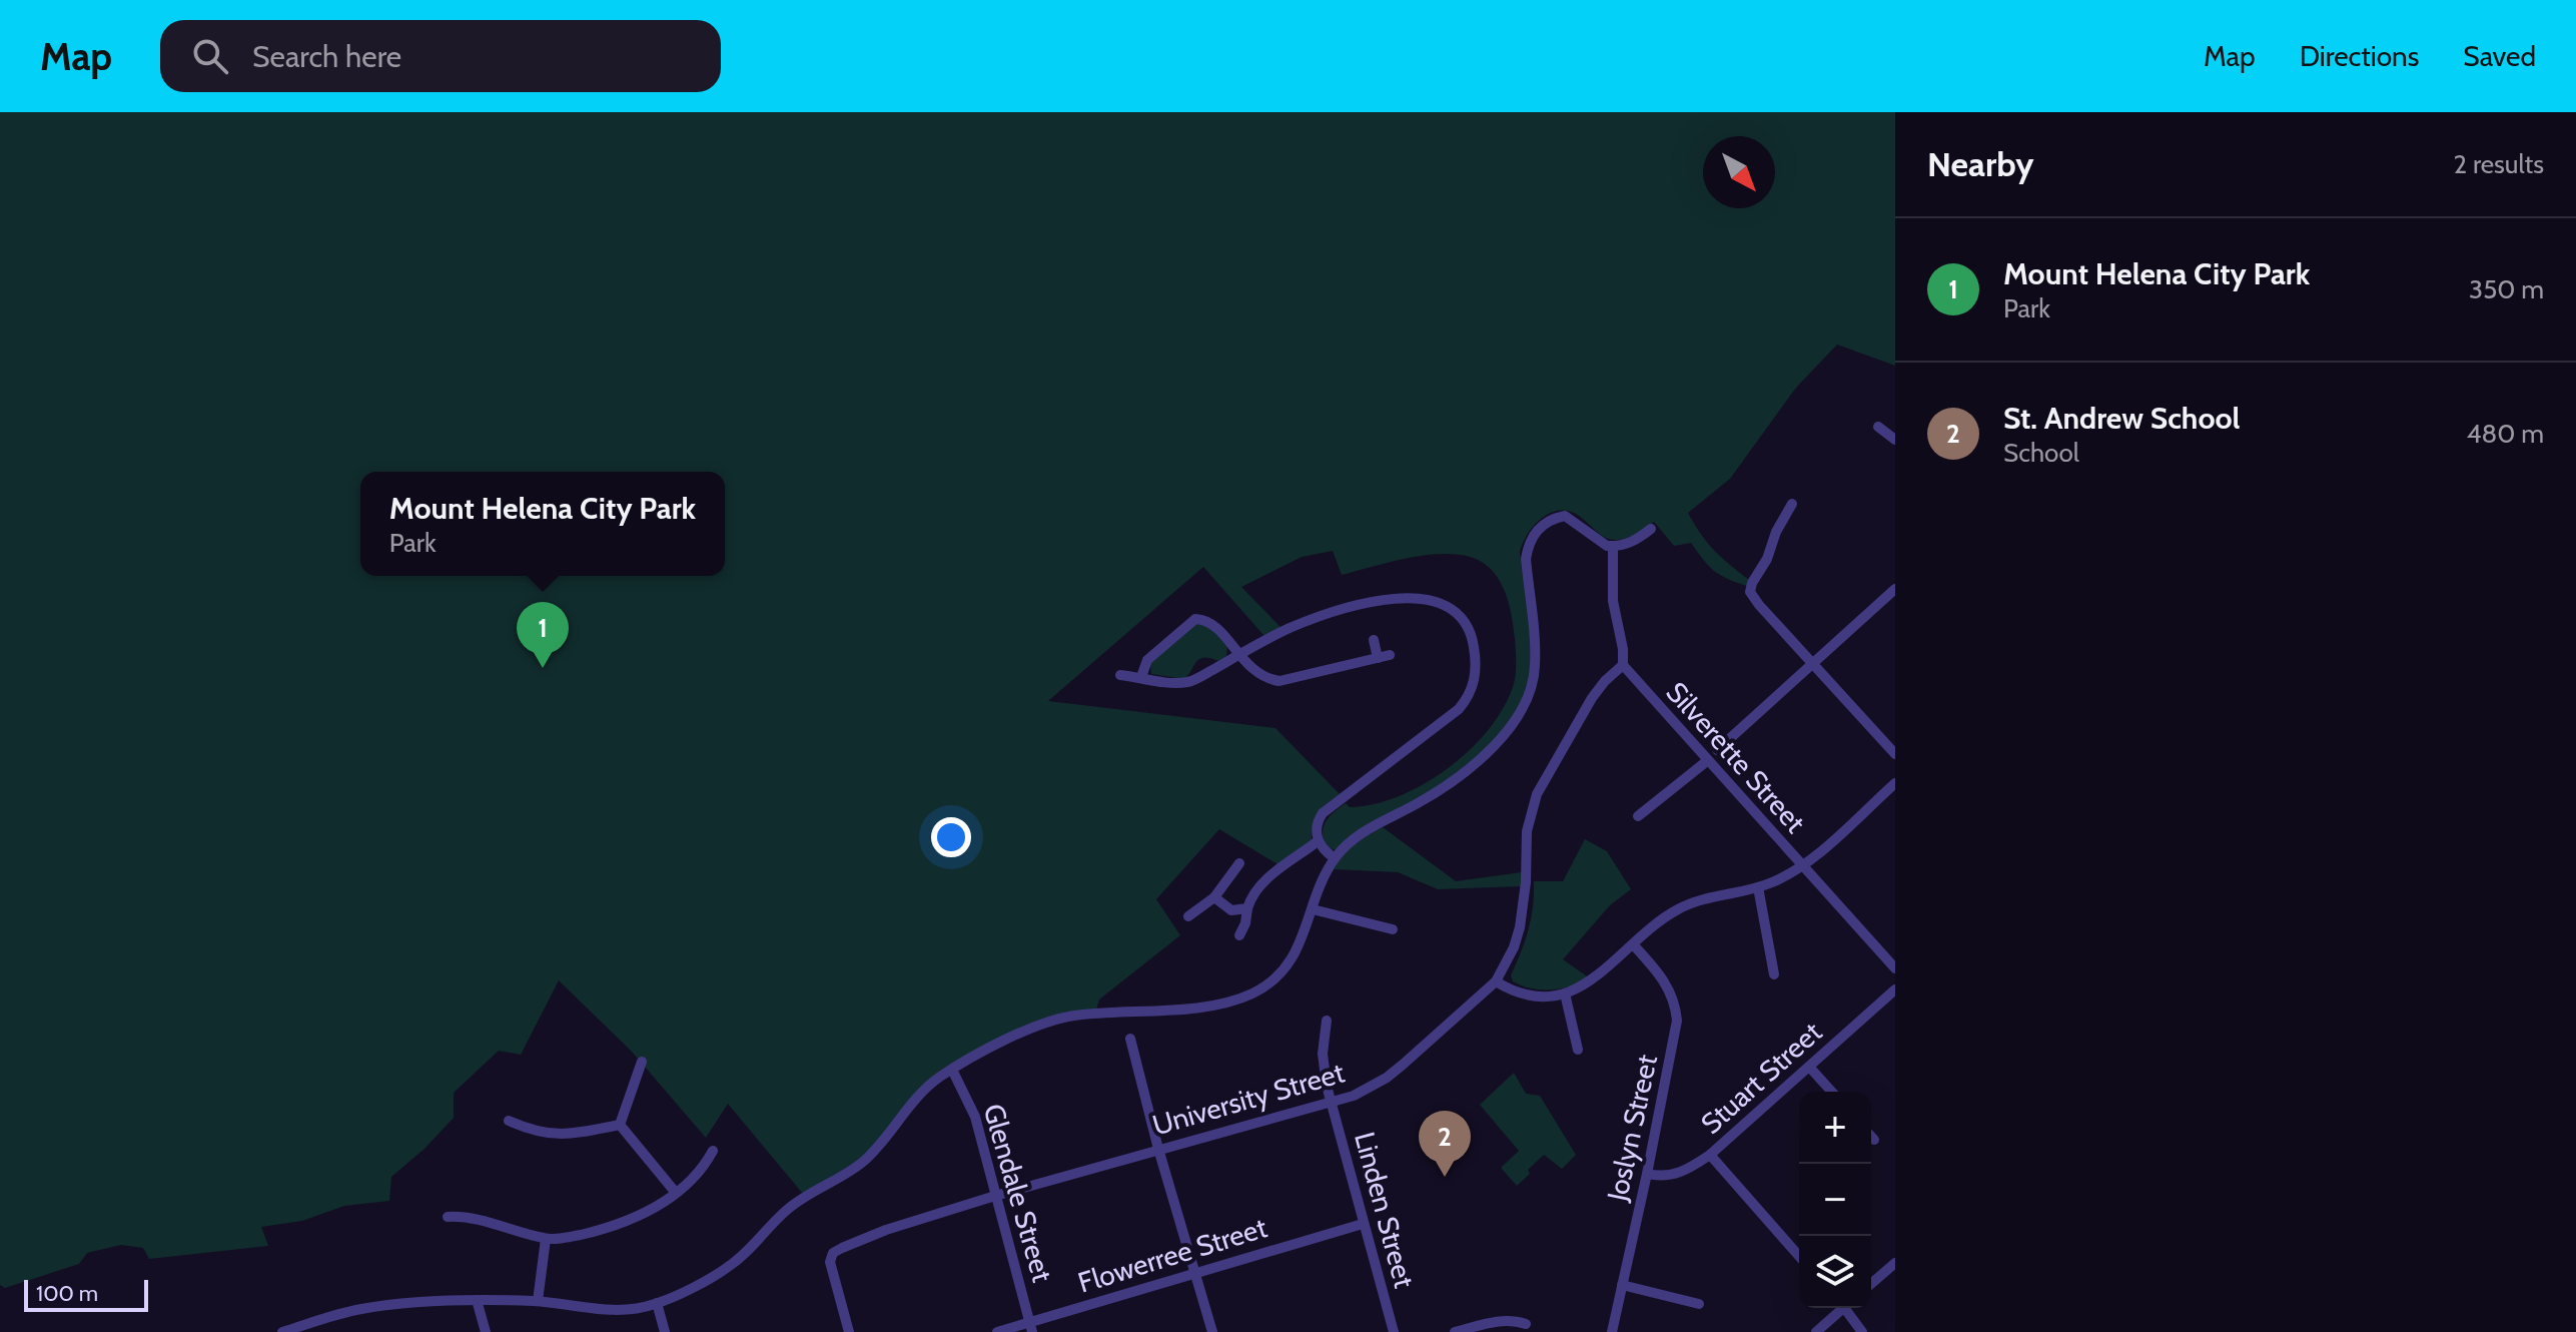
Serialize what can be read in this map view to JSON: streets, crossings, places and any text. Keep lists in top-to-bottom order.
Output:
{
  "streets": {
    "street": [
      "Silverette Street",
      "Stuart Street",
      "University Street",
      "Joslyn Street",
      "Glendale Street",
      "Linden Street",
      "Flowerree Street"
    ]
  },
  "crossings": [
    ["Silverette Street", "University Street"],
    ["Stuart Street", "Joslyn Street"],
    ["University Street", "Glendale Street"],
    ["University Street", "Linden Street"],
    ["Glendale Street", "Flowerree Street"],
    ["Linden Street", "Flowerree Street"]
  ],
  "scale_bar": "100 m",
  "north": "bottom right",
  "page": {
    "header": "Map",
    "search": "Search here",
    "nav": ["Map", "Directions", "Saved"],
    "heading": ["Nearby", "2 results"],
    "list": [
      {
        "mark": "1",
        "name": "Mount Helena City Park",
        "note": "Park",
        "value": "350 m"
      },
      {
        "mark": "2",
        "name": "St. Andrew School",
        "note": "School",
        "value": "480 m"
      }
    ],
    "popup": ["Mount Helena City Park", "Park"],
    "pins": ["1", "2"],
    "map_buttons": ["+", "−"],
    "scale": "100 m"
  }
}
